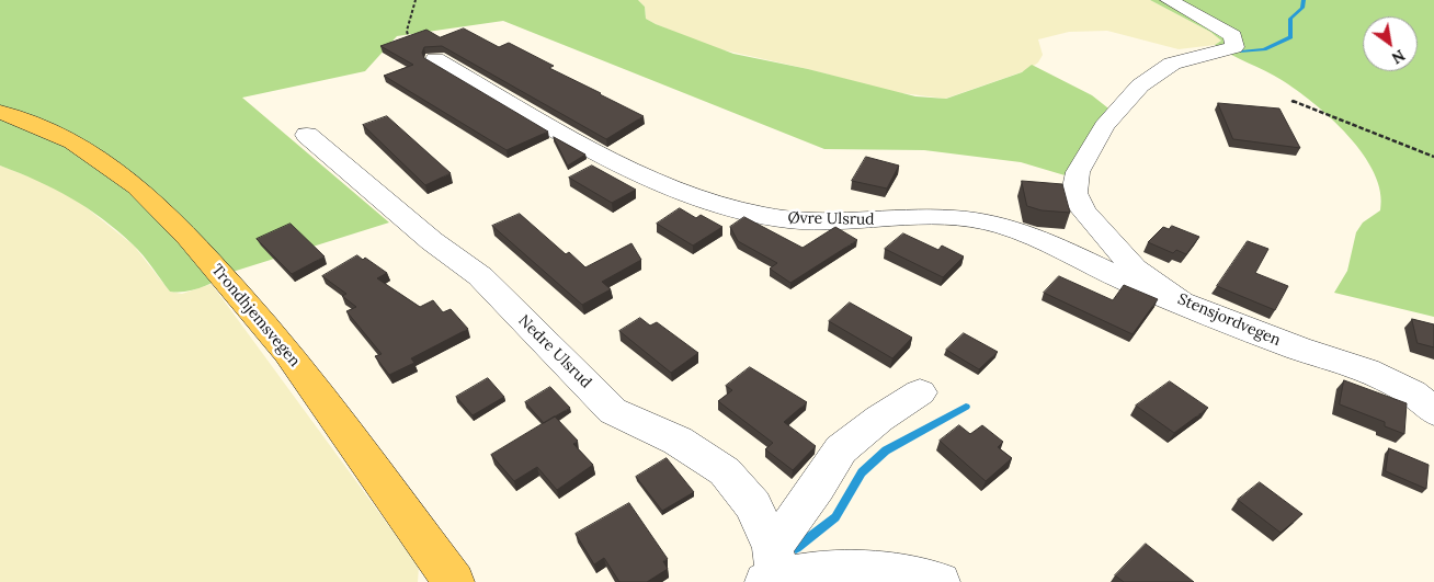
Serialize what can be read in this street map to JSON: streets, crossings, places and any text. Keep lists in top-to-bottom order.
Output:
{
  "streets": {
    "main road": ["Trondhjemsvegen"],
    "street": ["Øvre Ulsrud", "Stensjordvegen", "Nedre Ulsrud"]
  },
  "crossings": [
    ["Øvre Ulsrud", "Stensjordvegen"]
  ],
  "north": "bottom right"
}
